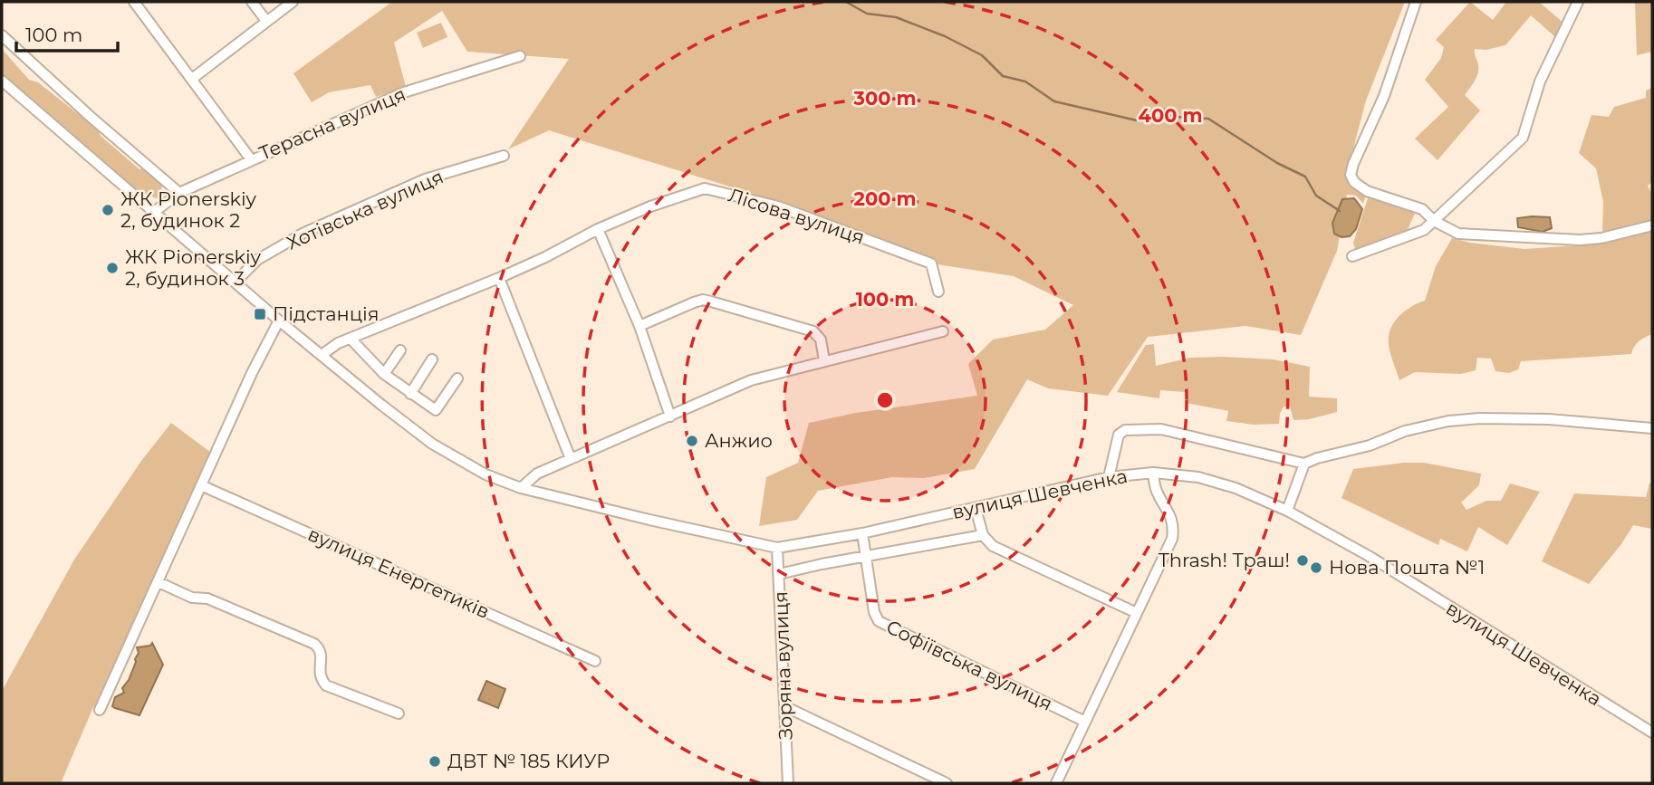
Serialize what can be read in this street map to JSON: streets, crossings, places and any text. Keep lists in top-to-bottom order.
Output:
{
  "streets": {
    "street": [
      "Терасна вулиця",
      "Хотівська вулиця",
      "Лісова вулиця",
      "вулиця Шевченка",
      "вулиця Енергетиків",
      "Зоряна вулиця",
      "Софіївська вулиця"
    ]
  },
  "crossings": [
    ["Терасна вулиця", "вулиця Шевченка"],
    ["Хотівська вулиця", "вулиця Шевченка"],
    ["Лісова вулиця", "вулиця Шевченка"],
    ["вулиця Шевченка", "Зоряна вулиця"]
  ],
  "places": {
    "other": [
      "ЖК Pionerskiy 2, будинок 2",
      "ЖК Pionerskiy 2, будинок 3",
      "Анжио",
      "Thrash! Траш!",
      "Нова Пошта №1",
      "ДВТ № 185 КИУР"
    ],
    "transit": ["Підстанція"]
  },
  "scale_bar": "100 m",
  "rings": [
    "300 m",
    "400 m",
    "200 m",
    "100 m"
  ]
}
